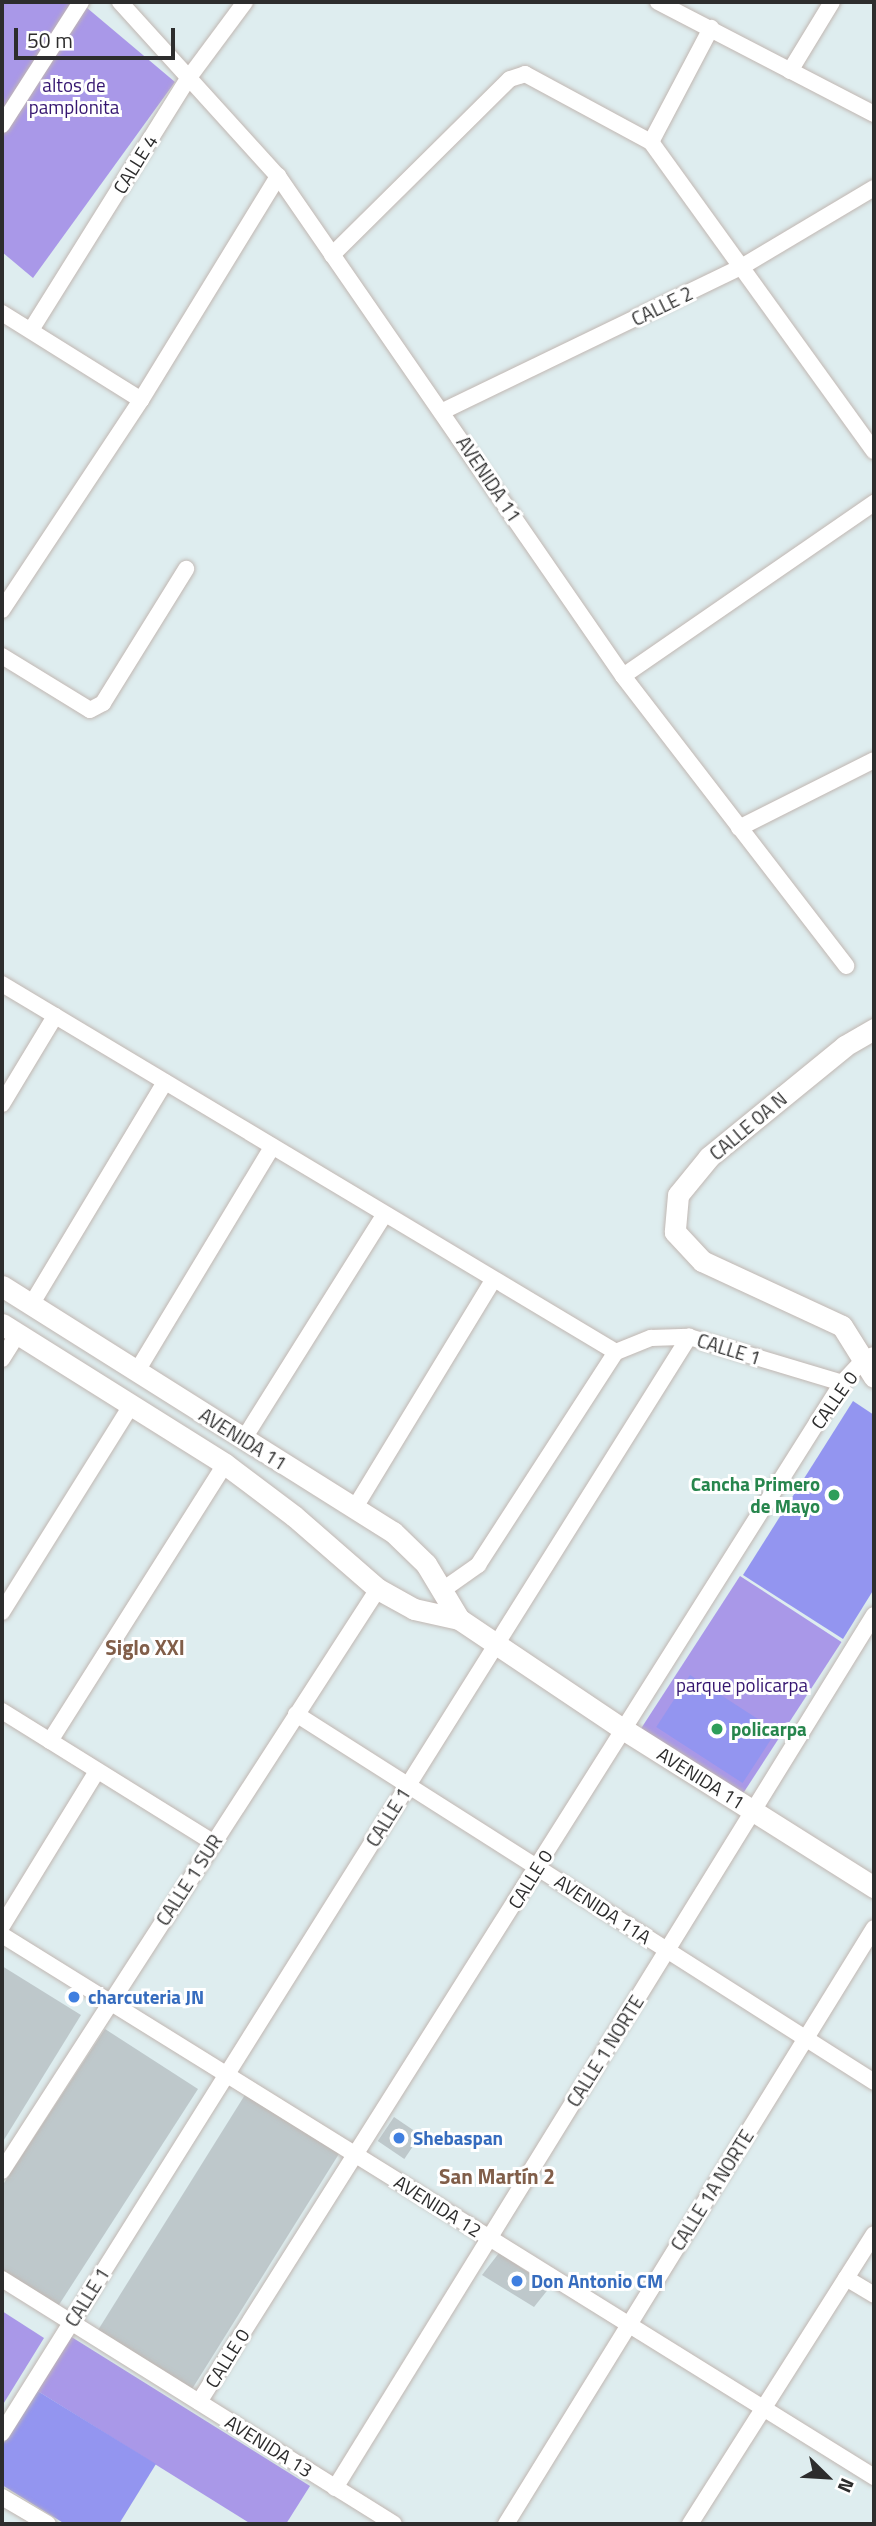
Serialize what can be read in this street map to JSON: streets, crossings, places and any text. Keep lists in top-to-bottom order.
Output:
{
  "streets": {
    "street": [
      "CALLE 4",
      "CALLE 2",
      "AVENIDA 11",
      "CALLE 0A N",
      "CALLE 1",
      "CALLE 0",
      "CALLE 1 SUR",
      "AVENIDA 11A",
      "CALLE 1 NORTE",
      "CALLE 1A NORTE",
      "AVENIDA 12",
      "AVENIDA 13"
    ]
  },
  "crossings": [
    ["CALLE 4", "AVENIDA 11"],
    ["CALLE 2", "AVENIDA 11"],
    ["AVENIDA 11", "CALLE 1"],
    ["AVENIDA 11", "CALLE 0"],
    ["AVENIDA 11", "CALLE 1 SUR"],
    ["AVENIDA 11", "CALLE 1 NORTE"],
    ["CALLE 0A N", "CALLE 0"],
    ["CALLE 1", "CALLE 0"],
    ["CALLE 1", "AVENIDA 11A"],
    ["CALLE 1", "AVENIDA 12"],
    ["CALLE 1", "AVENIDA 13"],
    ["CALLE 0", "AVENIDA 11A"],
    ["CALLE 0", "AVENIDA 12"],
    ["CALLE 0", "AVENIDA 13"],
    ["CALLE 1 SUR", "AVENIDA 11A"],
    ["CALLE 1 SUR", "AVENIDA 12"],
    ["AVENIDA 11A", "CALLE 1 NORTE"],
    ["AVENIDA 11A", "CALLE 1A NORTE"],
    ["CALLE 1 NORTE", "AVENIDA 12"],
    ["CALLE 1 NORTE", "AVENIDA 13"],
    ["CALLE 1A NORTE", "AVENIDA 12"]
  ],
  "districts": ["Siglo XXI", "San Martín 2"],
  "parks": ["altos de pamplonita", "parque policarpa"],
  "places": [
    "Cancha Primero de Mayo",
    "policarpa",
    "charcuteria JN",
    "Shebaspan",
    "Don Antonio CM"
  ],
  "scale_bar": "50 m",
  "north": "bottom right"
}
